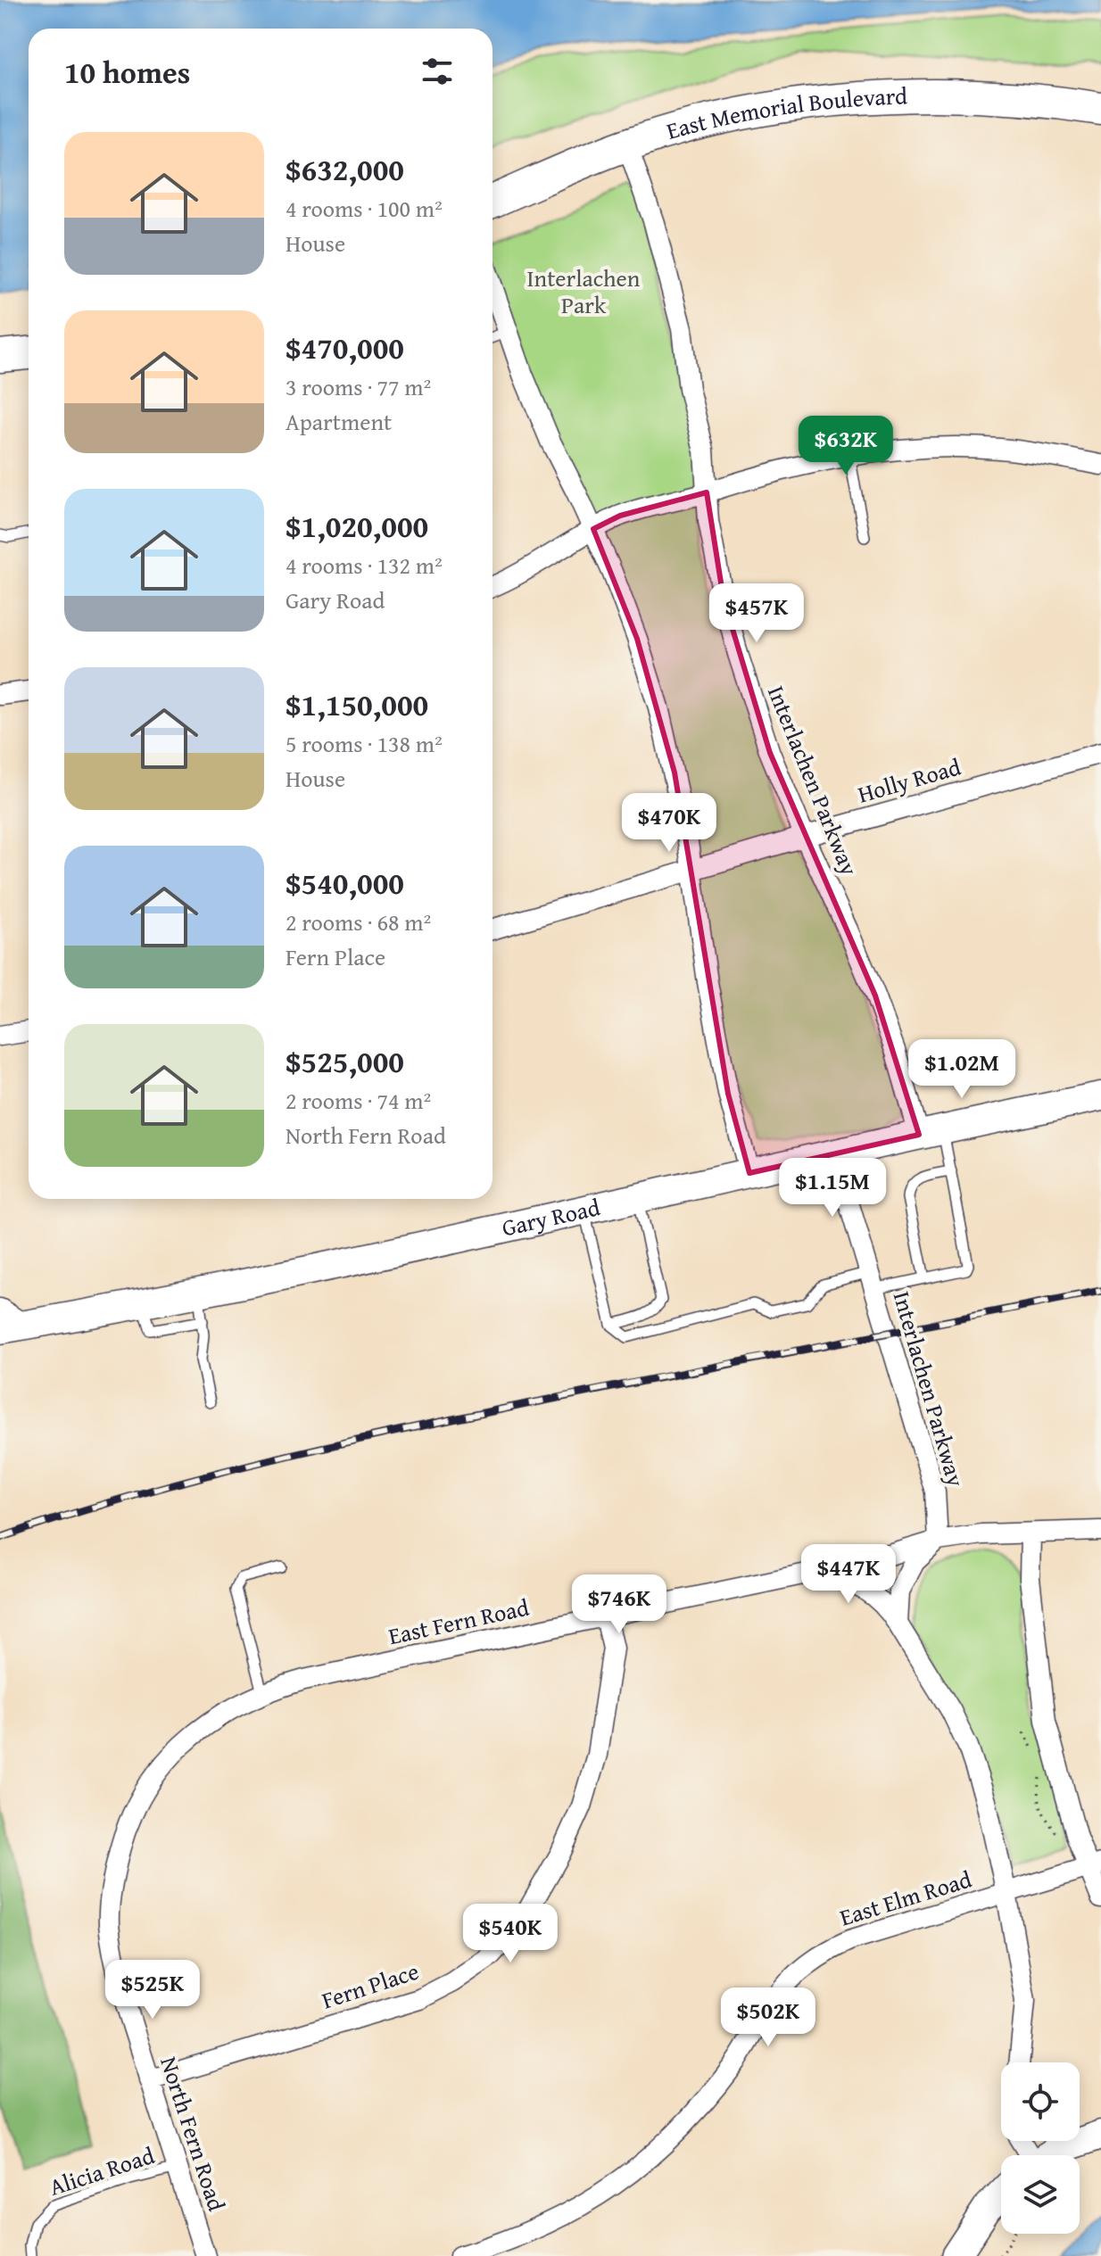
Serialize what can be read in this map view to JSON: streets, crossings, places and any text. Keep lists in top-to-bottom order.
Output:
{
  "streets": {
    "main road": ["East Memorial Boulevard", "Gary Road"],
    "street": [
      "Interlachen Parkway",
      "Holly Road",
      "East Fern Road",
      "East Elm Road",
      "Fern Place",
      "North Fern Road"
    ],
    "lane": ["Alicia Road"]
  },
  "crossings": [
    ["East Memorial Boulevard", "Interlachen Parkway"],
    ["Interlachen Parkway", "Holly Road"],
    ["Interlachen Parkway", "Gary Road"],
    ["Interlachen Parkway", "East Fern Road"],
    ["East Fern Road", "Fern Place"],
    ["East Fern Road", "North Fern Road"],
    ["Fern Place", "North Fern Road"],
    ["North Fern Road", "Alicia Road"]
  ],
  "parks": ["Interlachen Park"],
  "page": {
    "heading": "10 homes",
    "list": [
      {
        "name": "$632,000",
        "note": "4 rooms · 100 m² · House"
      },
      {
        "name": "$470,000",
        "note": "3 rooms · 77 m² · Apartment"
      },
      {
        "name": "$1,020,000",
        "note": "4 rooms · 132 m² · Gary Road"
      },
      {
        "name": "$1,150,000",
        "note": "5 rooms · 138 m² · House"
      },
      {
        "name": "$540,000",
        "note": "2 rooms · 68 m² · Fern Place"
      },
      {
        "name": "$525,000",
        "note": "2 rooms · 74 m² · North Fern Road"
      }
    ],
    "price": [
      "$632K",
      "$457K",
      "$470K",
      "$1.02M",
      "$1.15M",
      "$447K",
      "$746K",
      "$540K",
      "$525K",
      "$502K"
    ]
  }
}
